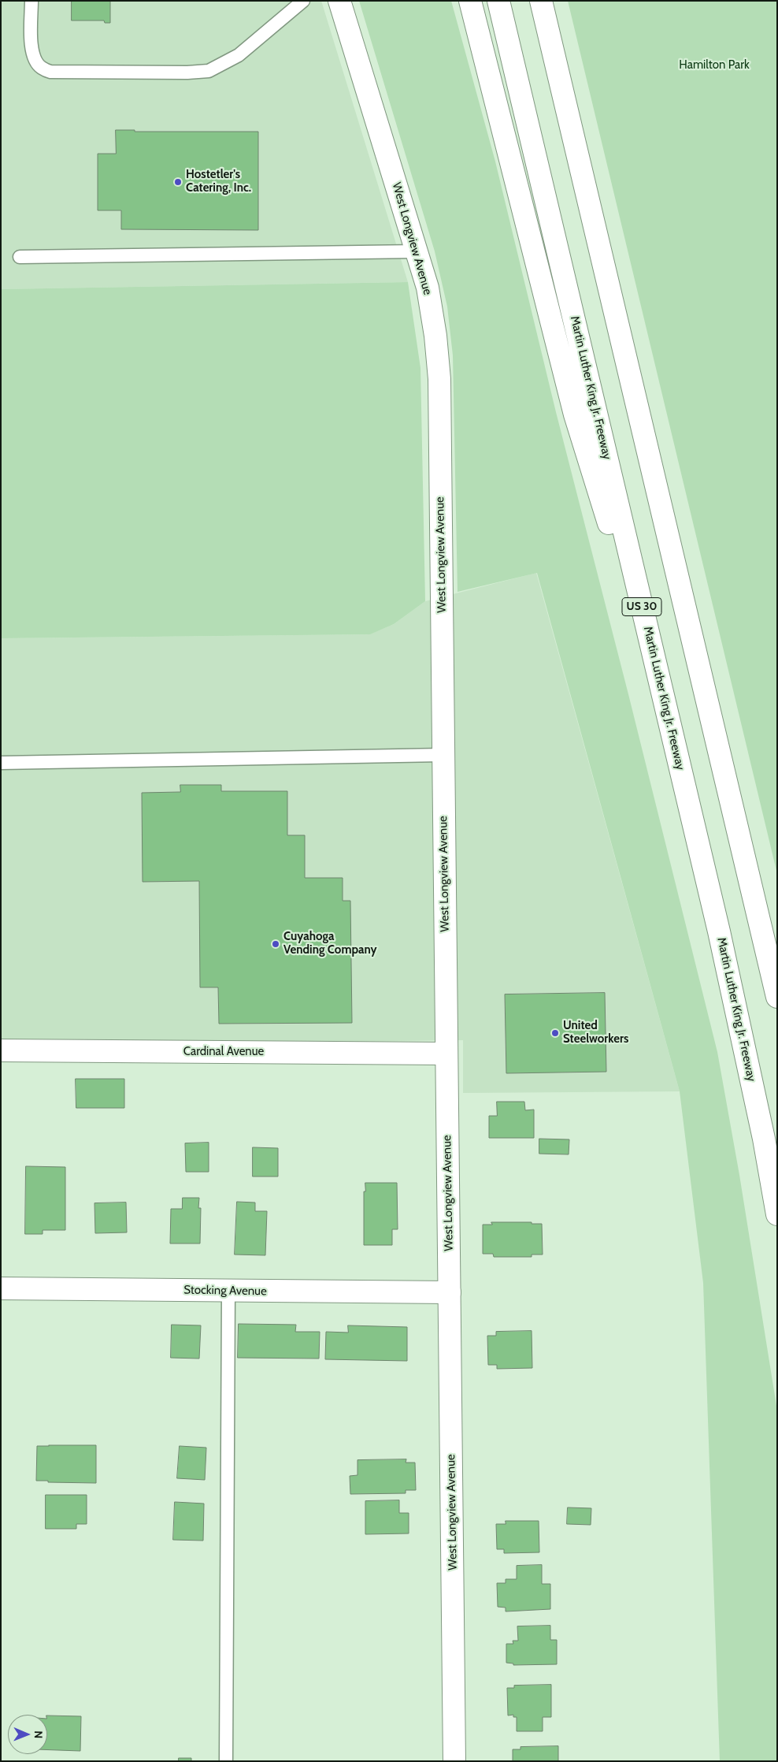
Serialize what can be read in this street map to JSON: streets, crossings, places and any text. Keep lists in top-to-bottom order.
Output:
{
  "streets": {
    "main road": [
      "West Longview Avenue",
      "Martin Luther King Jr. Freeway",
      "US 30",
      "Cardinal Avenue",
      "Stocking Avenue"
    ]
  },
  "crossings": [
    ["West Longview Avenue", "Cardinal Avenue"],
    ["West Longview Avenue", "Stocking Avenue"]
  ],
  "parks": ["Hamilton Park"],
  "places": ["Hostetler's Catering, Inc.", "Cuyahoga Vending Company", "United Steelworkers"],
  "north": "right"
}
